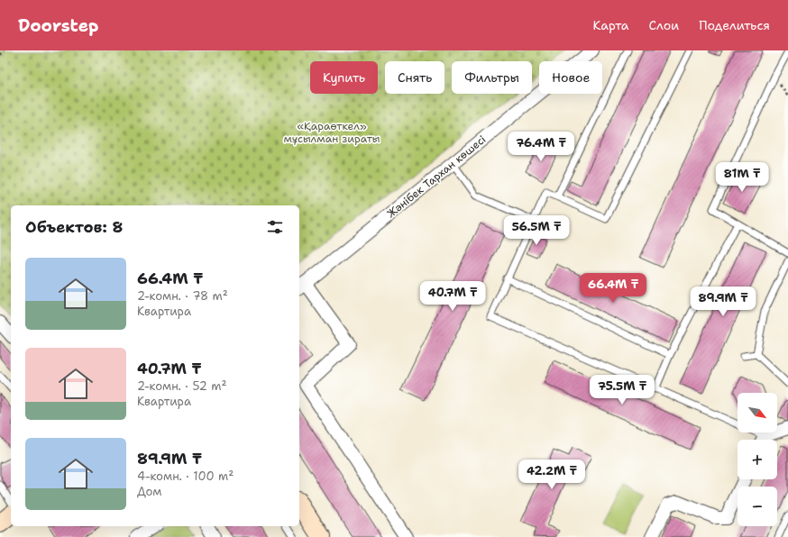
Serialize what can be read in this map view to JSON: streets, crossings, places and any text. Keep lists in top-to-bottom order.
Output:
{
  "streets": {
    "street": ["Жәнібек Тархан көшесі"]
  },
  "parks": ["«Қараөткел» мұсылман зираты"],
  "north": "bottom right",
  "page": {
    "header": "Doorstep",
    "nav": ["Карта", "Слои", "Поделиться"],
    "chip": [
      "Купить",
      "Снять",
      "Фильтры",
      "Новое"
    ],
    "price": [
      "76.4M ₸",
      "81M ₸",
      "56.5M ₸",
      "66.4M ₸",
      "40.7M ₸",
      "89.9M ₸",
      "75.5M ₸",
      "42.2M ₸"
    ],
    "heading": "Объектов: 8",
    "list": [
      {
        "name": "66.4M ₸",
        "note": "2-комн. · 78 m² · Квартира"
      },
      {
        "name": "40.7M ₸",
        "note": "2-комн. · 52 m² · Квартира"
      },
      {
        "name": "89.9M ₸",
        "note": "4-комн. · 100 m² · Дом"
      }
    ],
    "map_buttons": ["+", "−"]
  }
}
